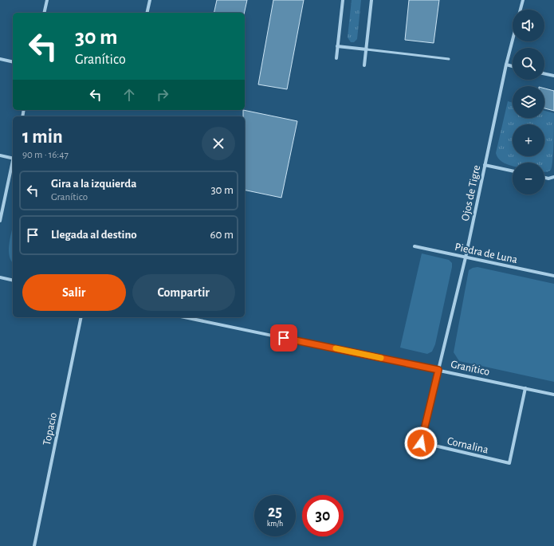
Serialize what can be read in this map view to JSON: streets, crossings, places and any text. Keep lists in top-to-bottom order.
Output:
{
  "streets": {
    "street": [
      "Ojos de Tigre",
      "Piedra de Luna",
      "Granítico",
      "Topacio",
      "Cornalina"
    ]
  },
  "crossings": [
    ["Ojos de Tigre", "Piedra de Luna"],
    ["Ojos de Tigre", "Granítico"],
    ["Ojos de Tigre", "Cornalina"],
    ["Granítico", "Cornalina"]
  ],
  "page": {
    "map_buttons": ["+", "−"],
    "turn": ["30 m", "Granítico"],
    "heading": ["1 min", "90 m · 16:47"],
    "list": [
      {
        "name": "Gira a la izquierda",
        "note": "Granítico",
        "value": "30 m"
      },
      {
        "name": "Llegada al destino",
        "value": "60 m"
      }
    ],
    "buttons": ["Salir", "Compartir"],
    "speed": "25 km/h",
    "limit": "30"
  }
}
